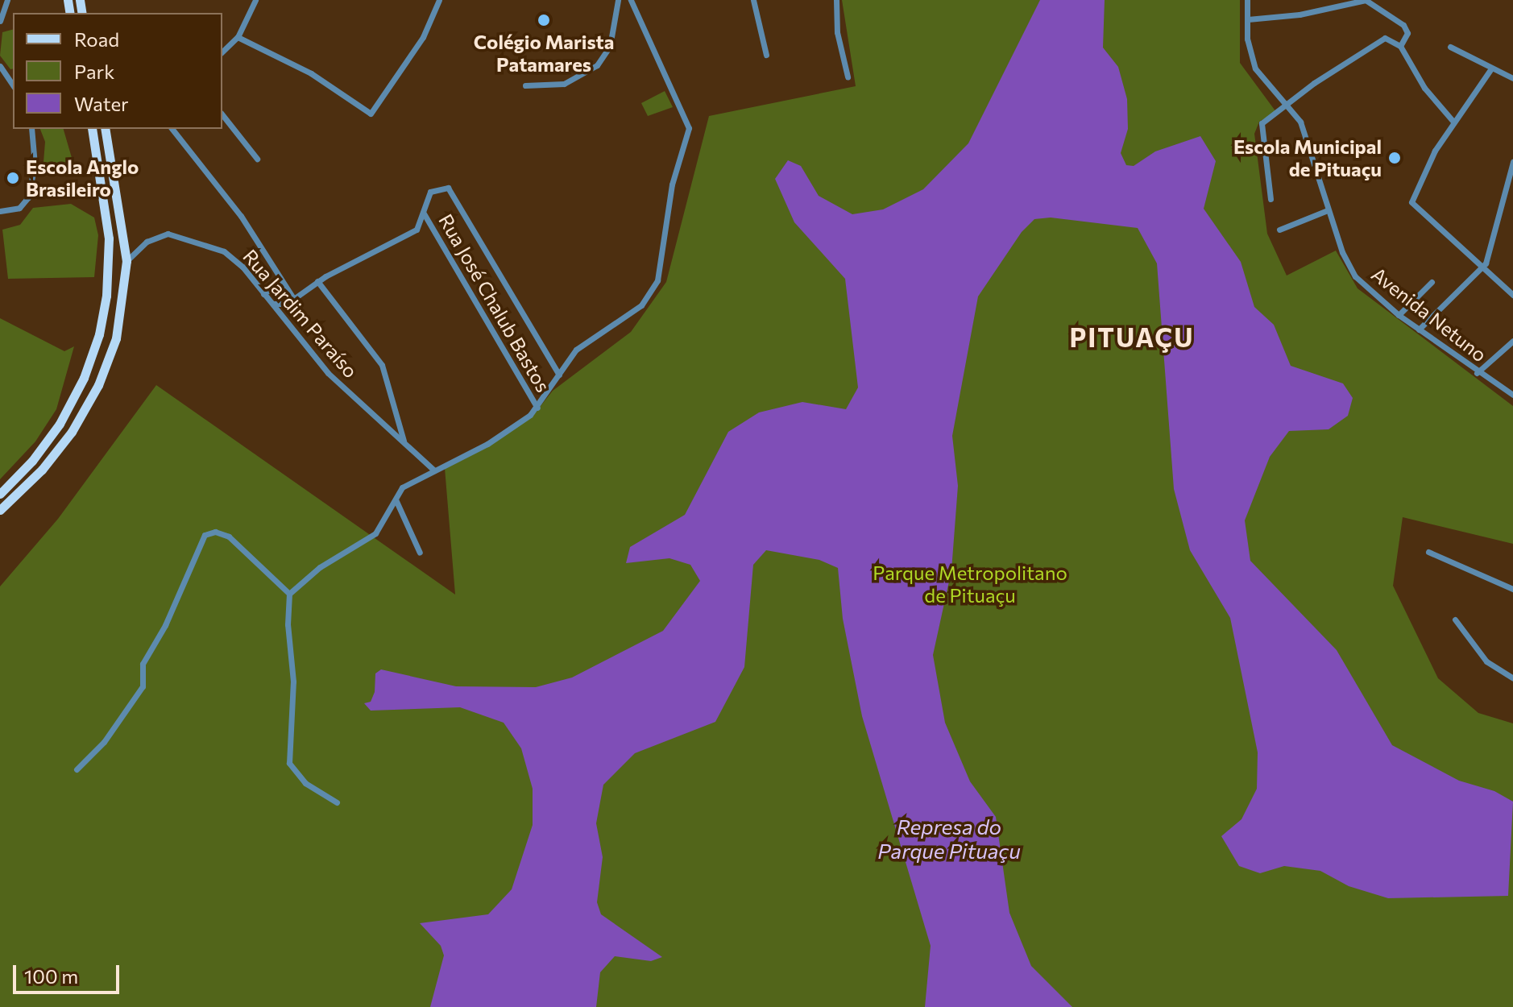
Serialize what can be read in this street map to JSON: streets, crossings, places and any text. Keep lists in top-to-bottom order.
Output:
{
  "streets": {
    "street": ["Rua José Chalub Bastos", "Rua Jardim Paraíso", "Avenida Netuno"]
  },
  "districts": ["PITUAÇU"],
  "water": ["Represa do Parque Pituaçu"],
  "parks": ["Parque Metropolitano de Pituaçu"],
  "places": ["Colégio Marista Patamares", "Escola Municipal de Pituaçu", "Escola Anglo Brasileiro"],
  "legend": ["Road", "Park", "Water"],
  "scale_bar": "100 m"
}
